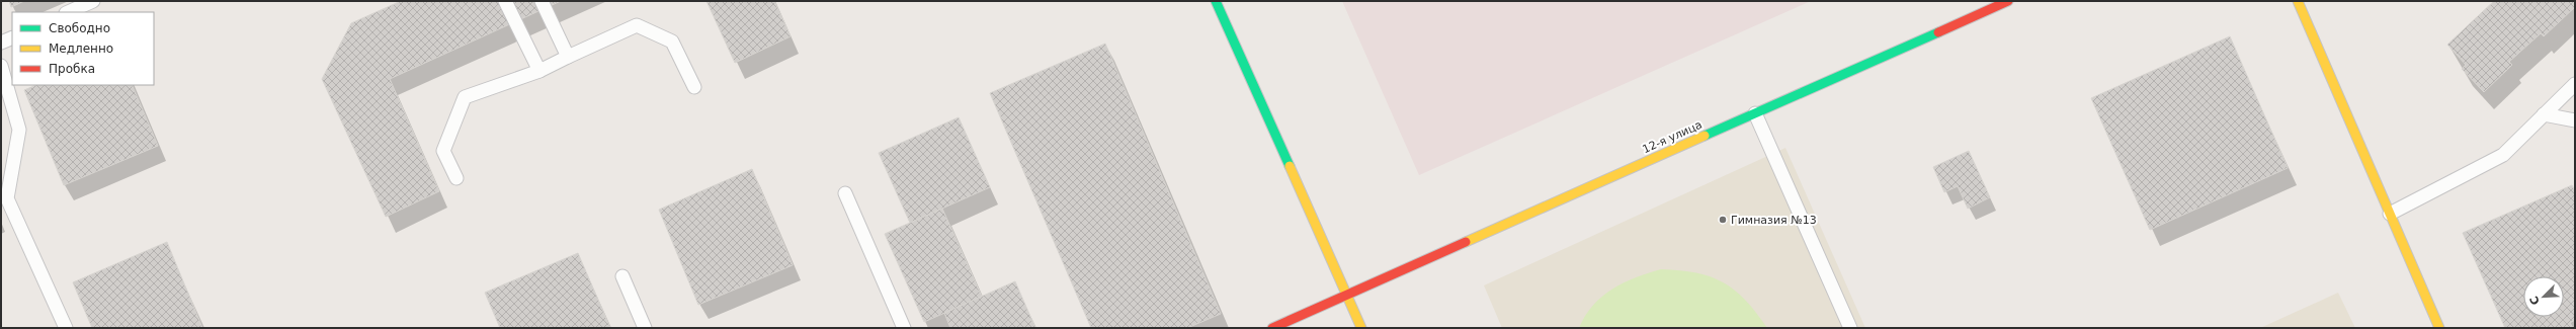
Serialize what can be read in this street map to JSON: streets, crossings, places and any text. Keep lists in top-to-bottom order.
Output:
{
  "streets": {
    "street": ["12-я улица"]
  },
  "places": ["Гимназия №13"],
  "legend": ["Свободно", "Медленно", "Пробка"],
  "north": "bottom left"
}
